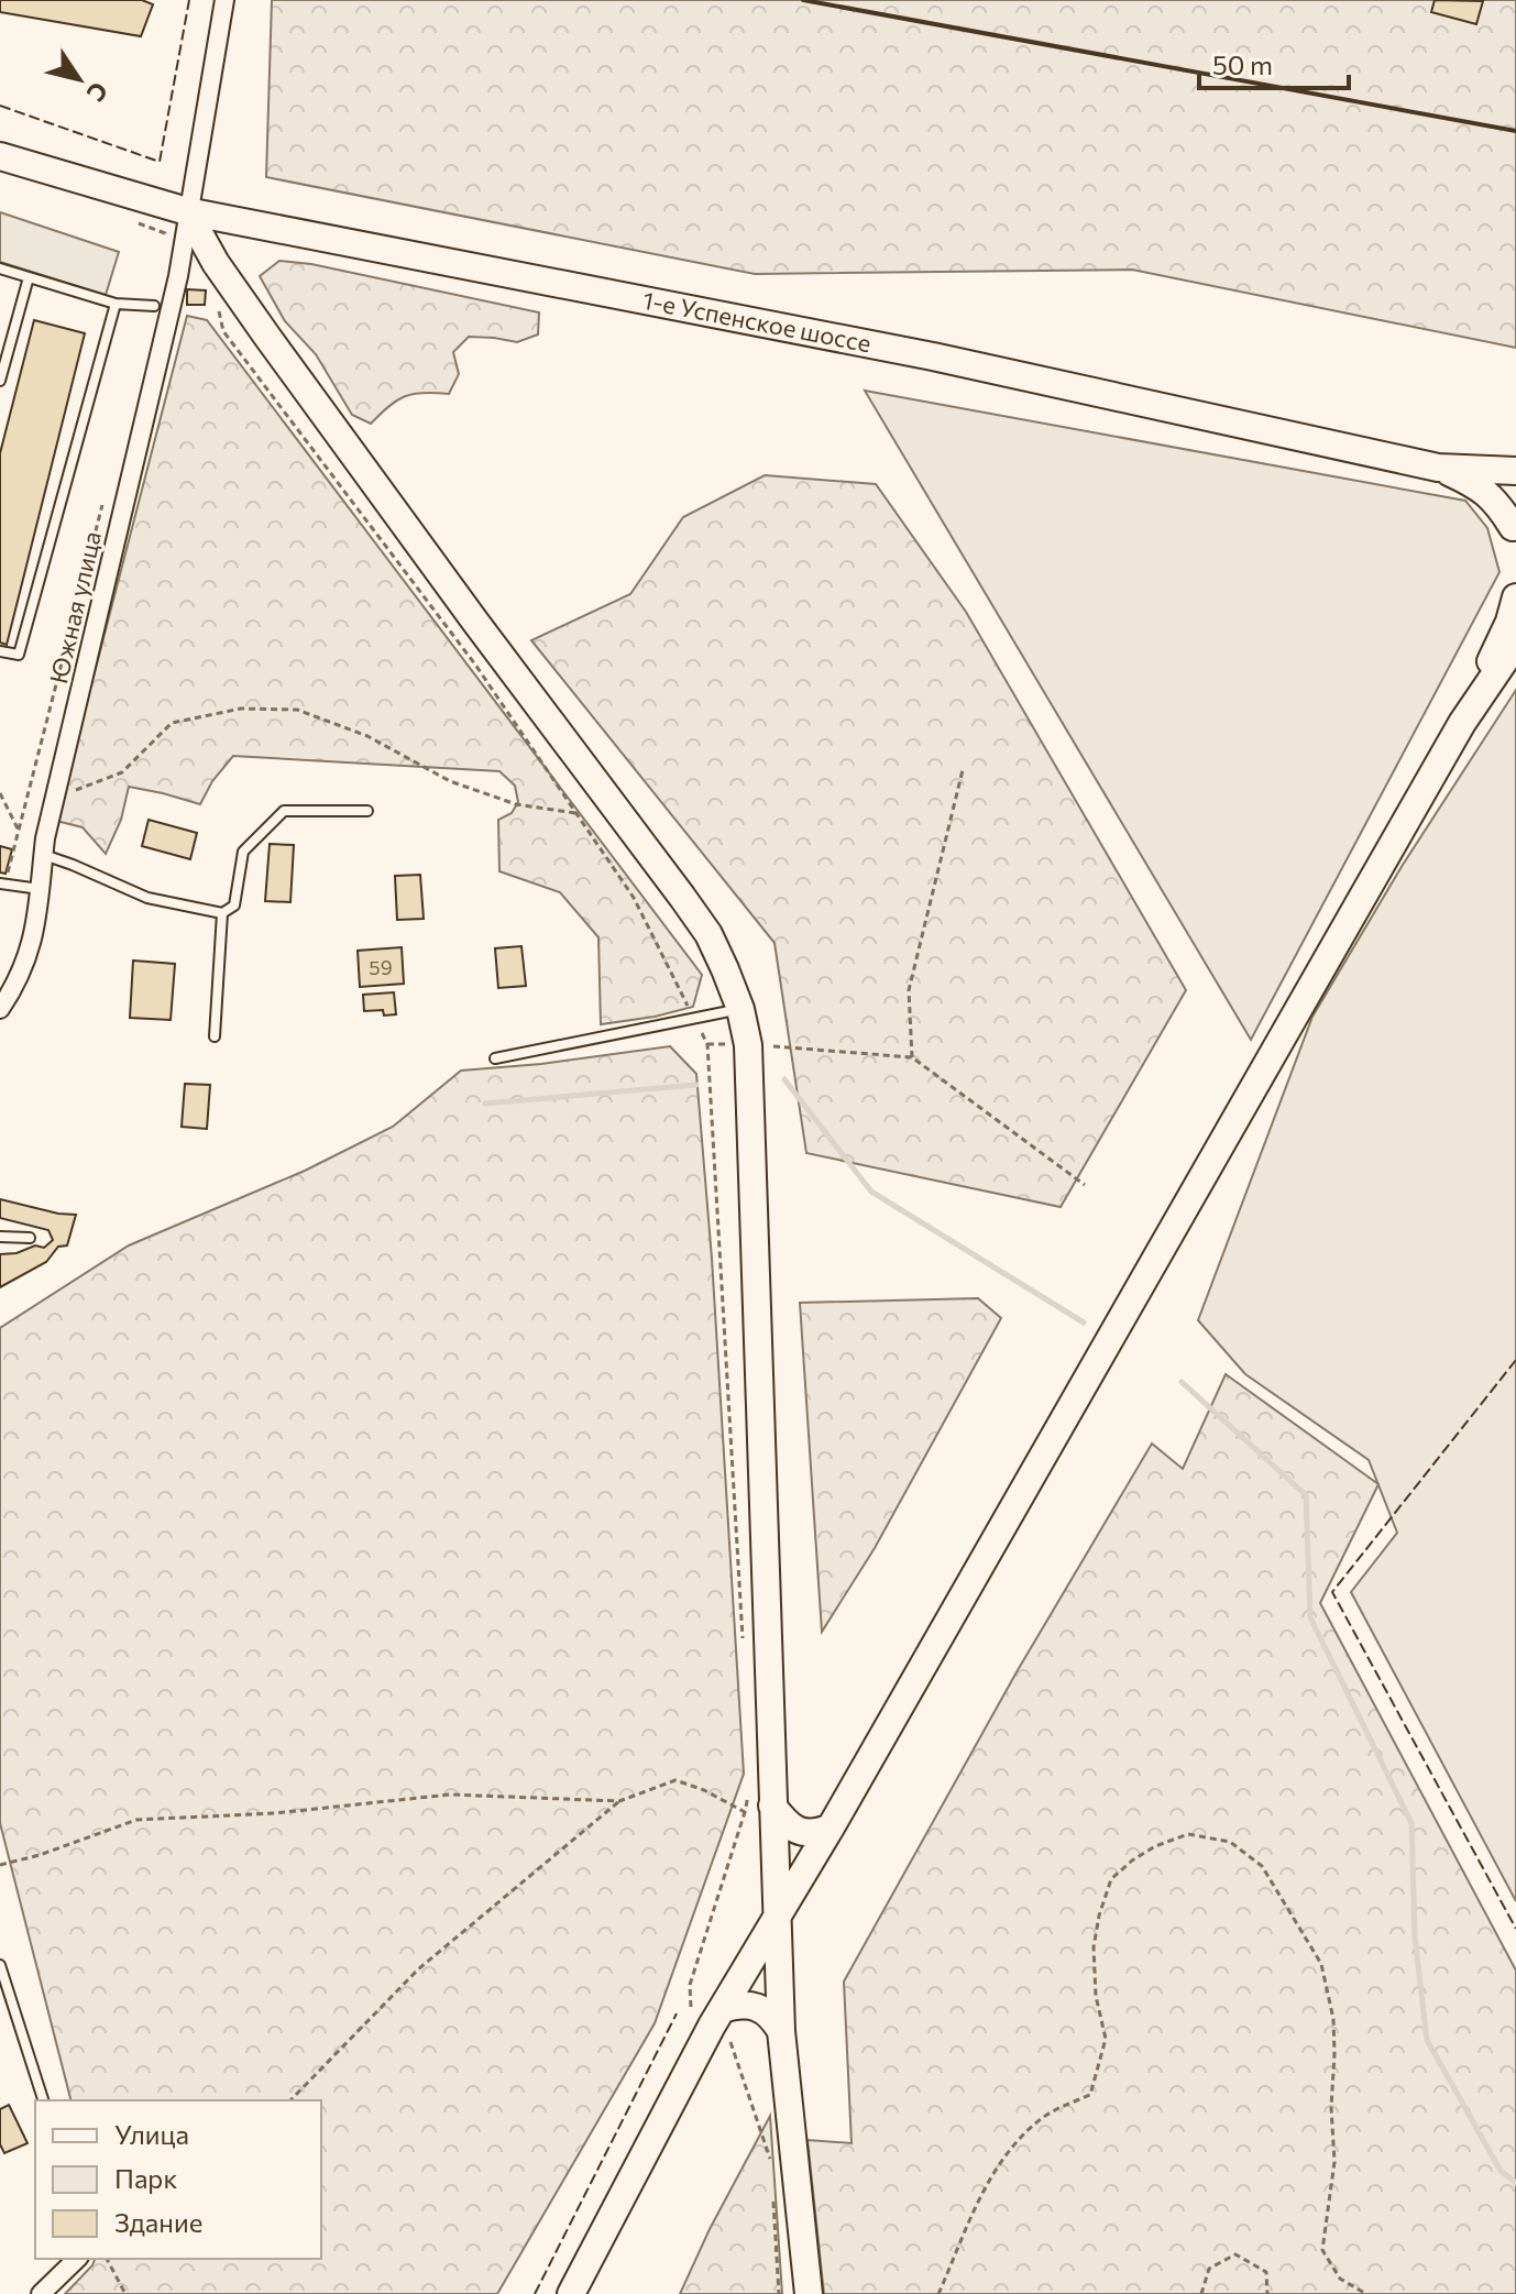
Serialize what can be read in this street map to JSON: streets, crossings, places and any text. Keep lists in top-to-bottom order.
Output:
{
  "streets": {
    "main road": ["1-е Успенское шоссе"],
    "street": ["Южная улица"]
  },
  "crossings": [
    ["1-е Успенское шоссе", "Южная улица"]
  ],
  "house_numbers": ["59"],
  "legend": ["Улица", "Парк", "Здание"],
  "scale_bar": "50 m",
  "north": "bottom right"
}
